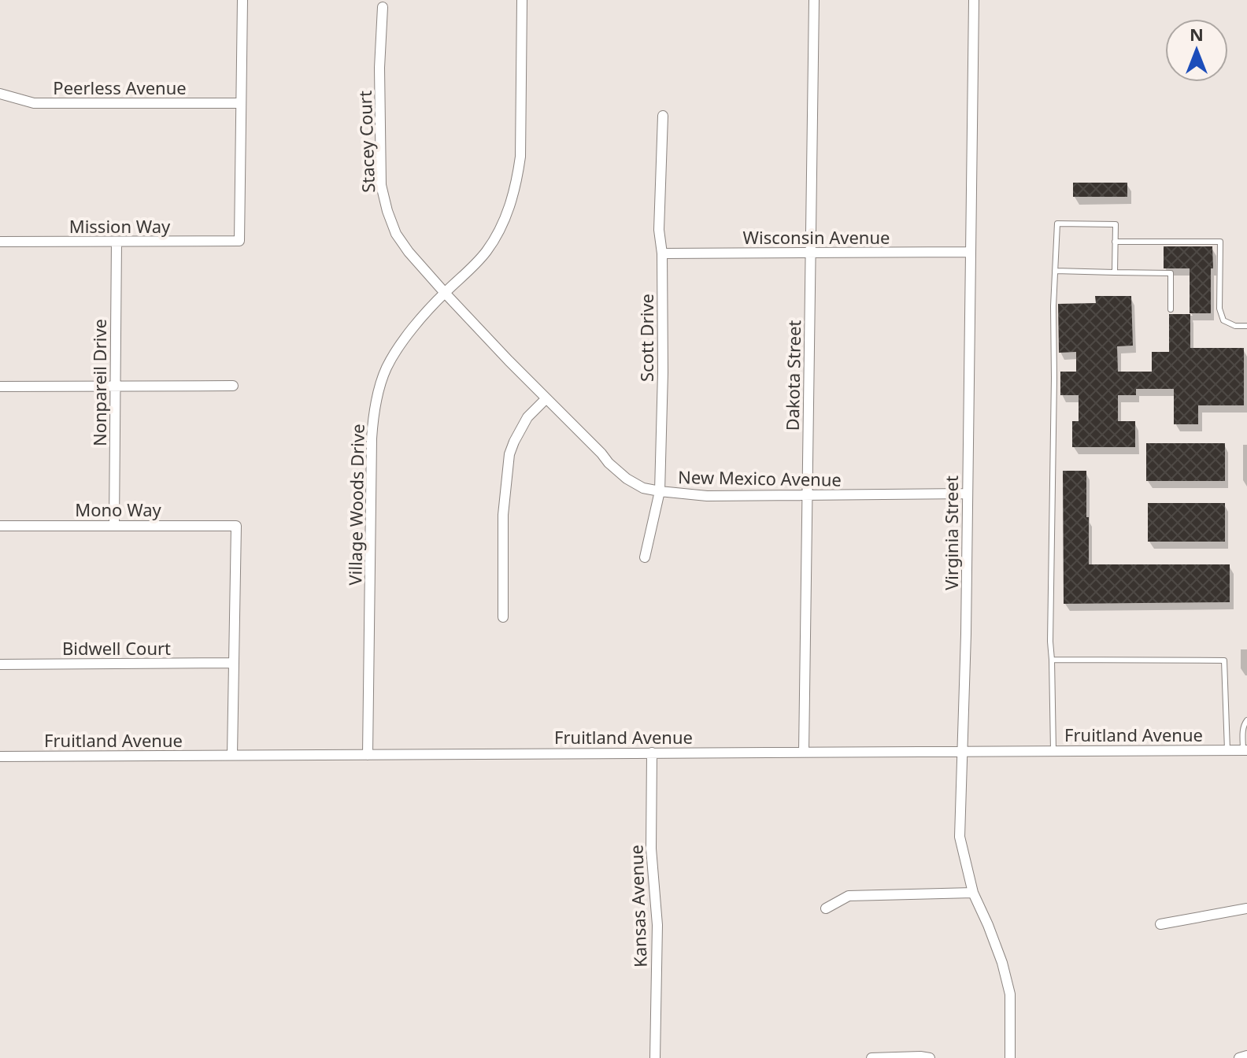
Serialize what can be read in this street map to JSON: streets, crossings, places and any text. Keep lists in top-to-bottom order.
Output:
{
  "streets": {
    "street": [
      "Peerless Avenue",
      "Stacey Court",
      "Mission Way",
      "Wisconsin Avenue",
      "Scott Drive",
      "Dakota Street",
      "Nonpareil Drive",
      "New Mexico Avenue",
      "Village Woods Drive",
      "Mono Way",
      "Virginia Street",
      "Bidwell Court",
      "Fruitland Avenue",
      "Kansas Avenue"
    ]
  },
  "crossings": [
    ["Peerless Avenue", "Mission Way"],
    ["Stacey Court", "New Mexico Avenue"],
    ["Stacey Court", "Village Woods Drive"],
    ["Mission Way", "Nonpareil Drive"],
    ["Wisconsin Avenue", "Scott Drive"],
    ["Wisconsin Avenue", "Dakota Street"],
    ["Wisconsin Avenue", "Virginia Street"],
    ["Scott Drive", "New Mexico Avenue"],
    ["Dakota Street", "New Mexico Avenue"],
    ["Dakota Street", "Fruitland Avenue"],
    ["Nonpareil Drive", "Mono Way"],
    ["New Mexico Avenue", "Village Woods Drive"],
    ["New Mexico Avenue", "Virginia Street"],
    ["Village Woods Drive", "Fruitland Avenue"],
    ["Mono Way", "Bidwell Court"],
    ["Virginia Street", "Fruitland Avenue"],
    ["Fruitland Avenue", "Kansas Avenue"]
  ],
  "north": "top"
}
